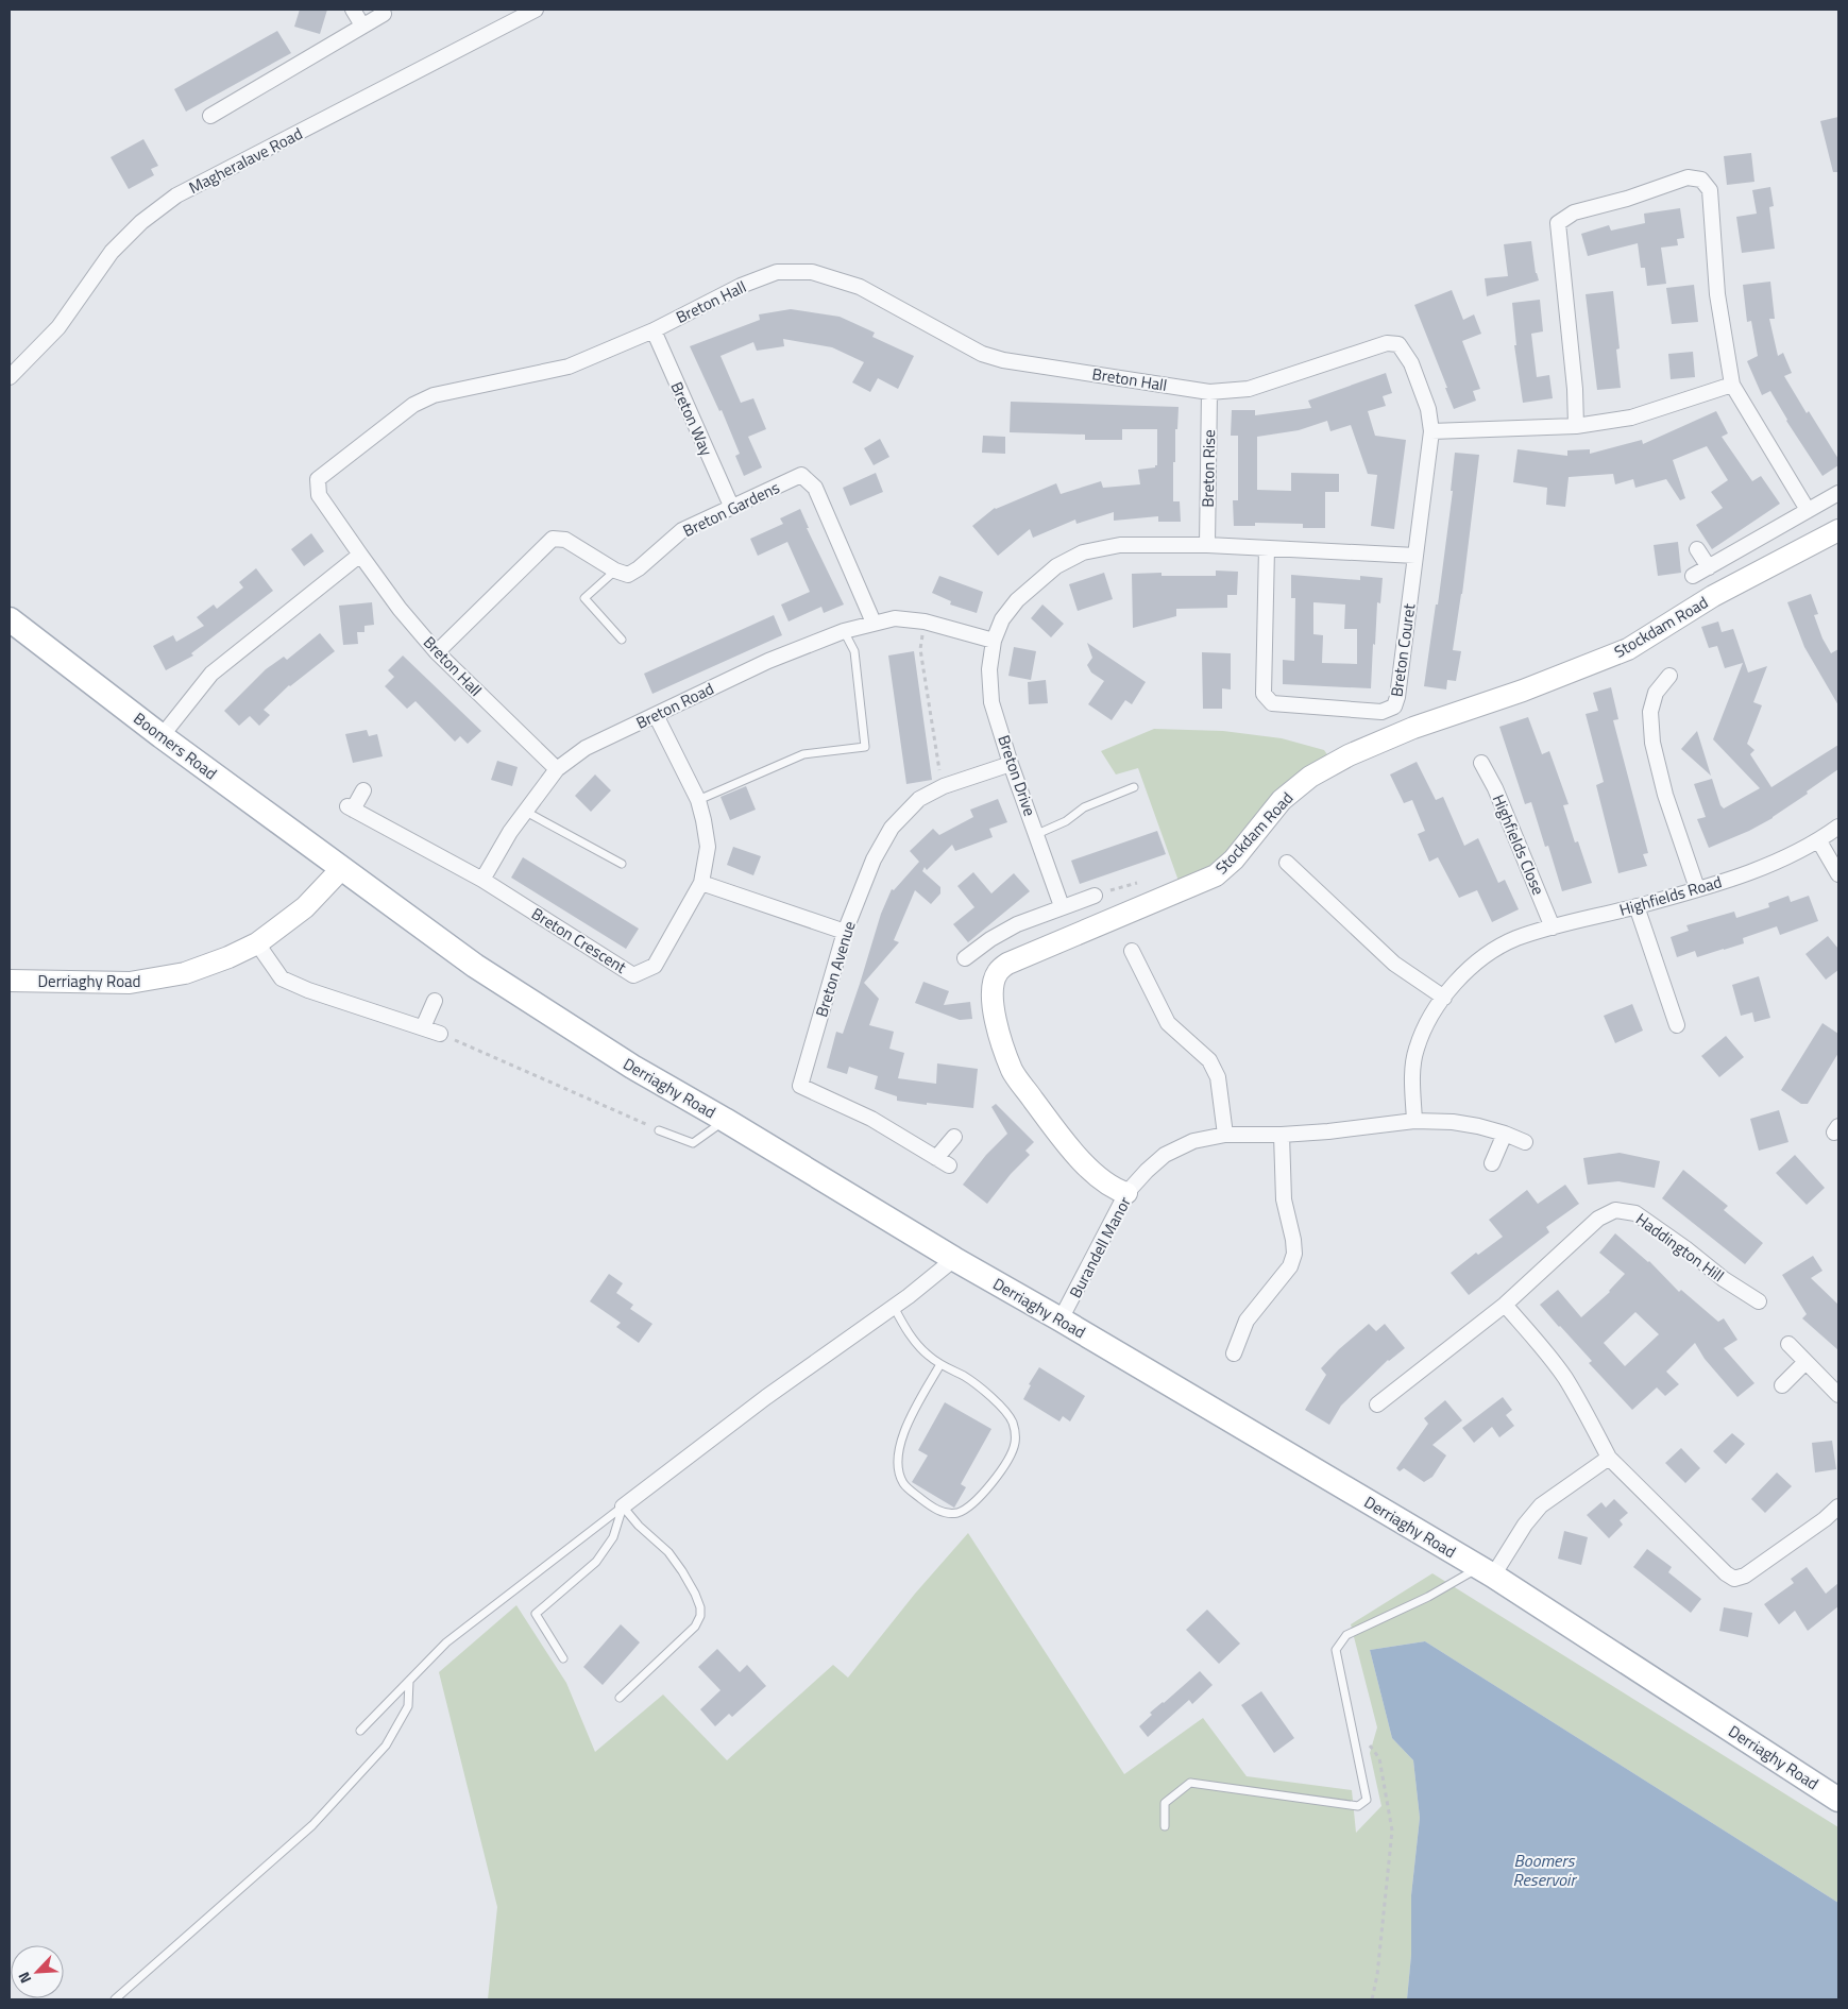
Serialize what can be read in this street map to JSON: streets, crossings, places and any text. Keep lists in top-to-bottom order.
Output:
{
  "streets": {
    "main road": ["Boomers Road", "Derriaghy Road"],
    "street": [
      "Magheralave Road",
      "Breton Hall",
      "Breton Way",
      "Breton Rise",
      "Breton Gardens",
      "Stockdam Road",
      "Breton Couret",
      "Breton Road",
      "Breton Drive",
      "Highfields Close",
      "Highfields Road",
      "Breton Crescent",
      "Breton Avenue",
      "Burandell Manor",
      "Haddington Hill"
    ]
  },
  "crossings": [
    ["Breton Hall", "Breton Way"],
    ["Breton Hall", "Breton Rise"],
    ["Breton Hall", "Breton Couret"],
    ["Breton Hall", "Breton Road"],
    ["Breton Way", "Breton Gardens"],
    ["Breton Rise", "Breton Drive"],
    ["Breton Gardens", "Breton Road"],
    ["Stockdam Road", "Burandell Manor"],
    ["Breton Road", "Breton Drive"],
    ["Breton Road", "Breton Crescent"],
    ["Boomers Road", "Derriaghy Road"],
    ["Breton Drive", "Breton Avenue"],
    ["Highfields Close", "Highfields Road"],
    ["Derriaghy Road", "Burandell Manor"]
  ],
  "water": ["Boomers Reservoir"],
  "north": "bottom left"
}
